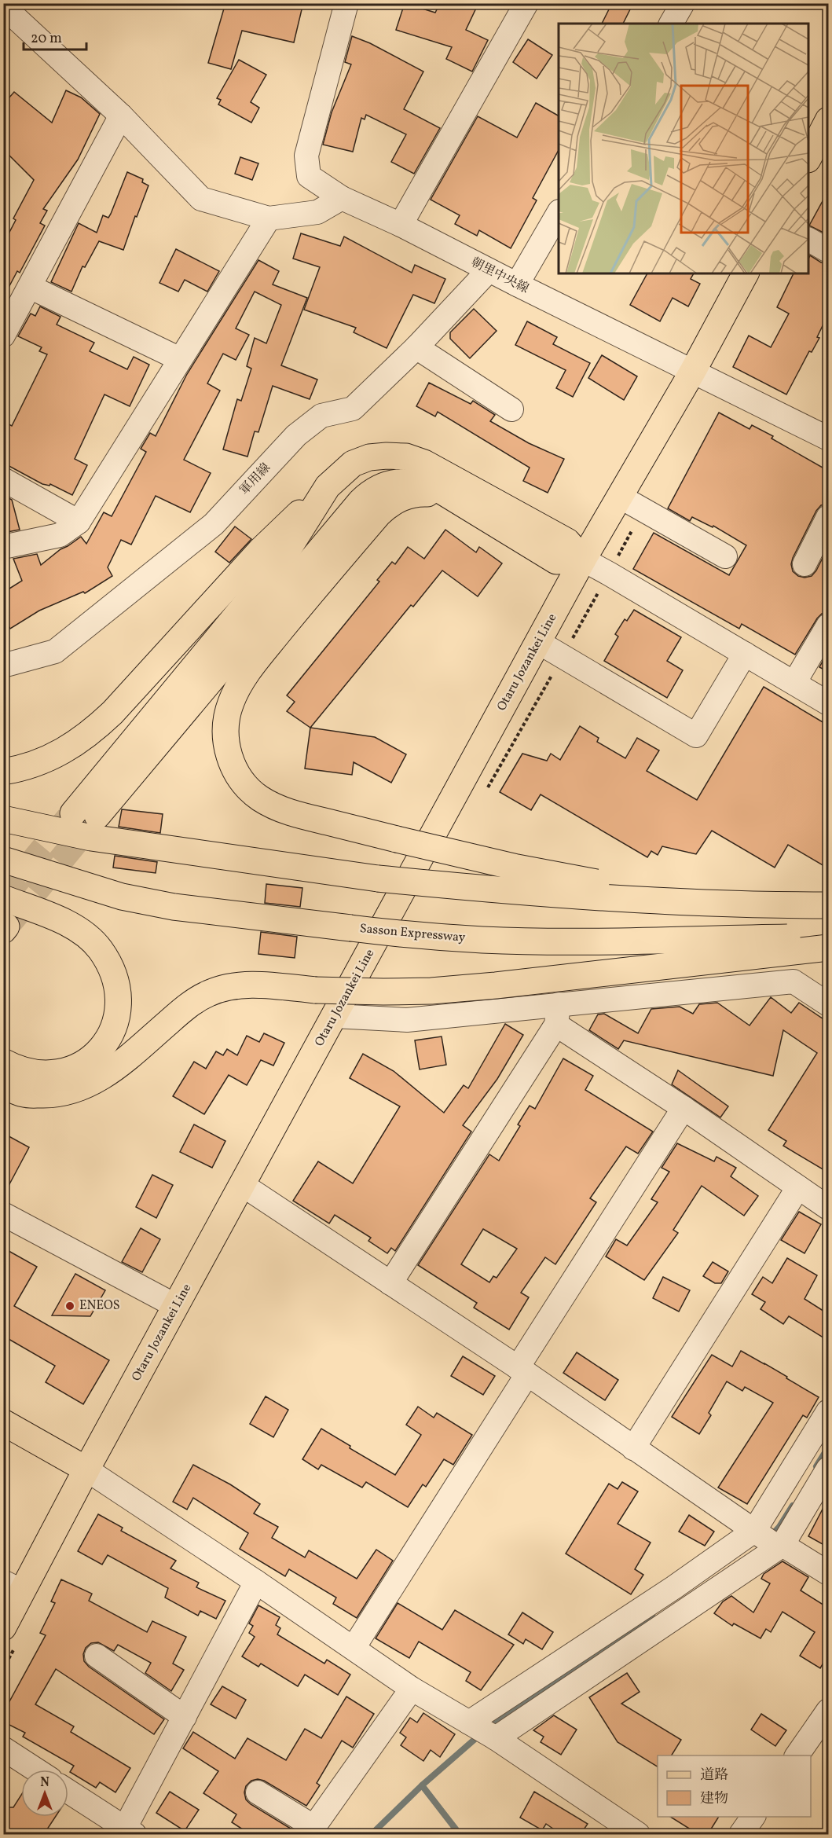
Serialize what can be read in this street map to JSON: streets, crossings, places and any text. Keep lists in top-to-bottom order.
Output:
{
  "streets": {
    "main road": ["Otaru Jozankei Line", "Sasson Expressway"],
    "street": ["朝里中央線", "軍用線"]
  },
  "crossings": [
    ["朝里中央線", "軍用線"],
    ["朝里中央線", "Otaru Jozankei Line"]
  ],
  "places": ["ENEOS"],
  "legend": ["道路", "建物"],
  "scale_bar": "20 m",
  "north": "top"
}
